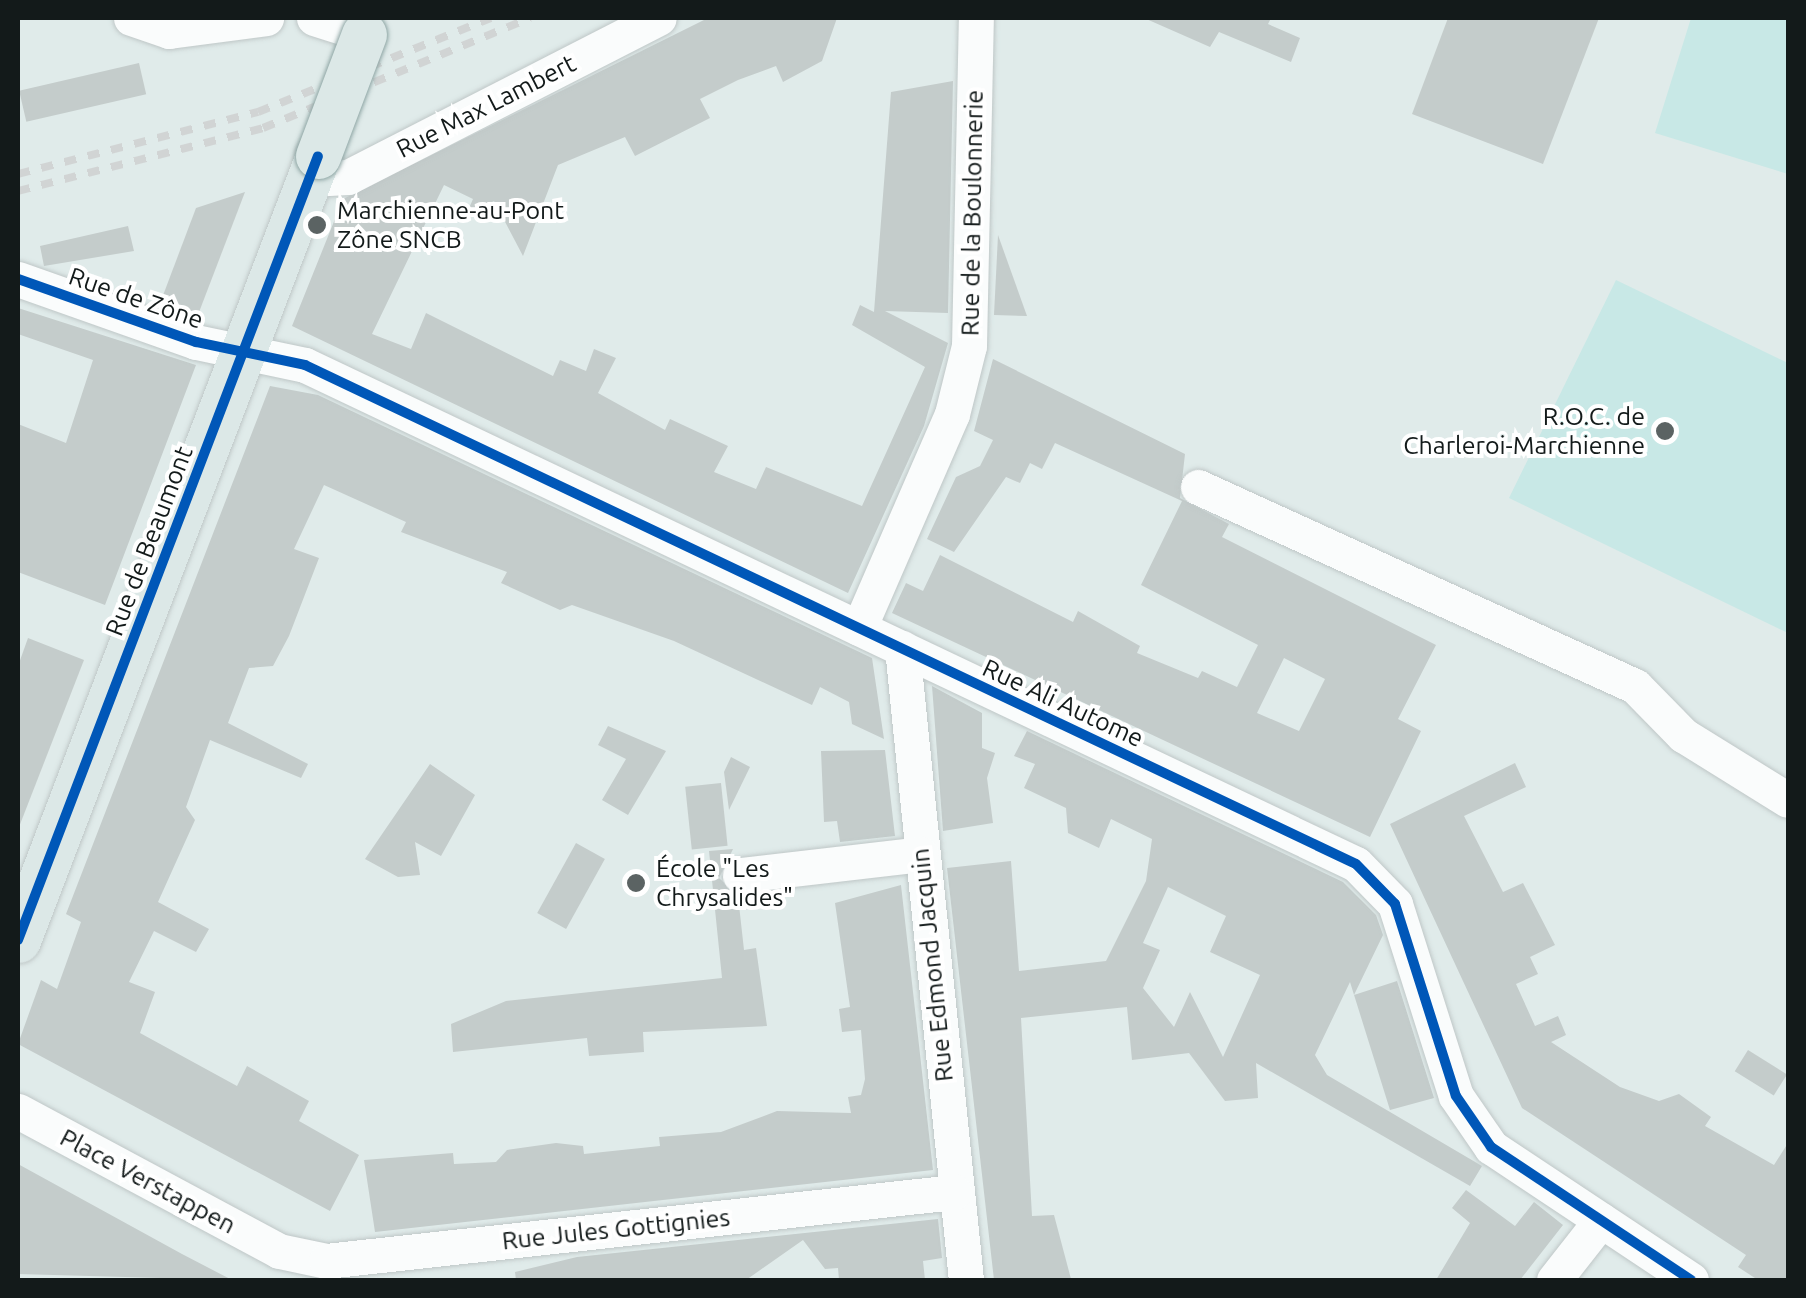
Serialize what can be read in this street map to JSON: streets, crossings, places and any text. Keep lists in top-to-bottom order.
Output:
{
  "streets": {
    "main road": ["Rue de Beaumont"],
    "street": [
      "Rue Max Lambert",
      "Rue de la Boulonnerie",
      "Rue de Zône",
      "Rue Ali Autome",
      "Rue Edmond Jacquin",
      "Place Verstappen",
      "Rue Jules Gottignies"
    ]
  },
  "crossings": [
    ["Rue Max Lambert", "Rue de Beaumont"],
    ["Rue de la Boulonnerie", "Rue Ali Autome"],
    ["Rue de Zône", "Rue de Beaumont"],
    ["Rue de Zône", "Rue Ali Autome"],
    ["Rue de Beaumont", "Rue Ali Autome"],
    ["Rue Ali Autome", "Rue Edmond Jacquin"],
    ["Rue Edmond Jacquin", "Rue Jules Gottignies"],
    ["Place Verstappen", "Rue Jules Gottignies"]
  ],
  "places": ["Marchienne-au-Pont Zône SNCB", "R.O.C. de Charleroi-Marchienne", "École \"Les Chrysalides\""]
}
